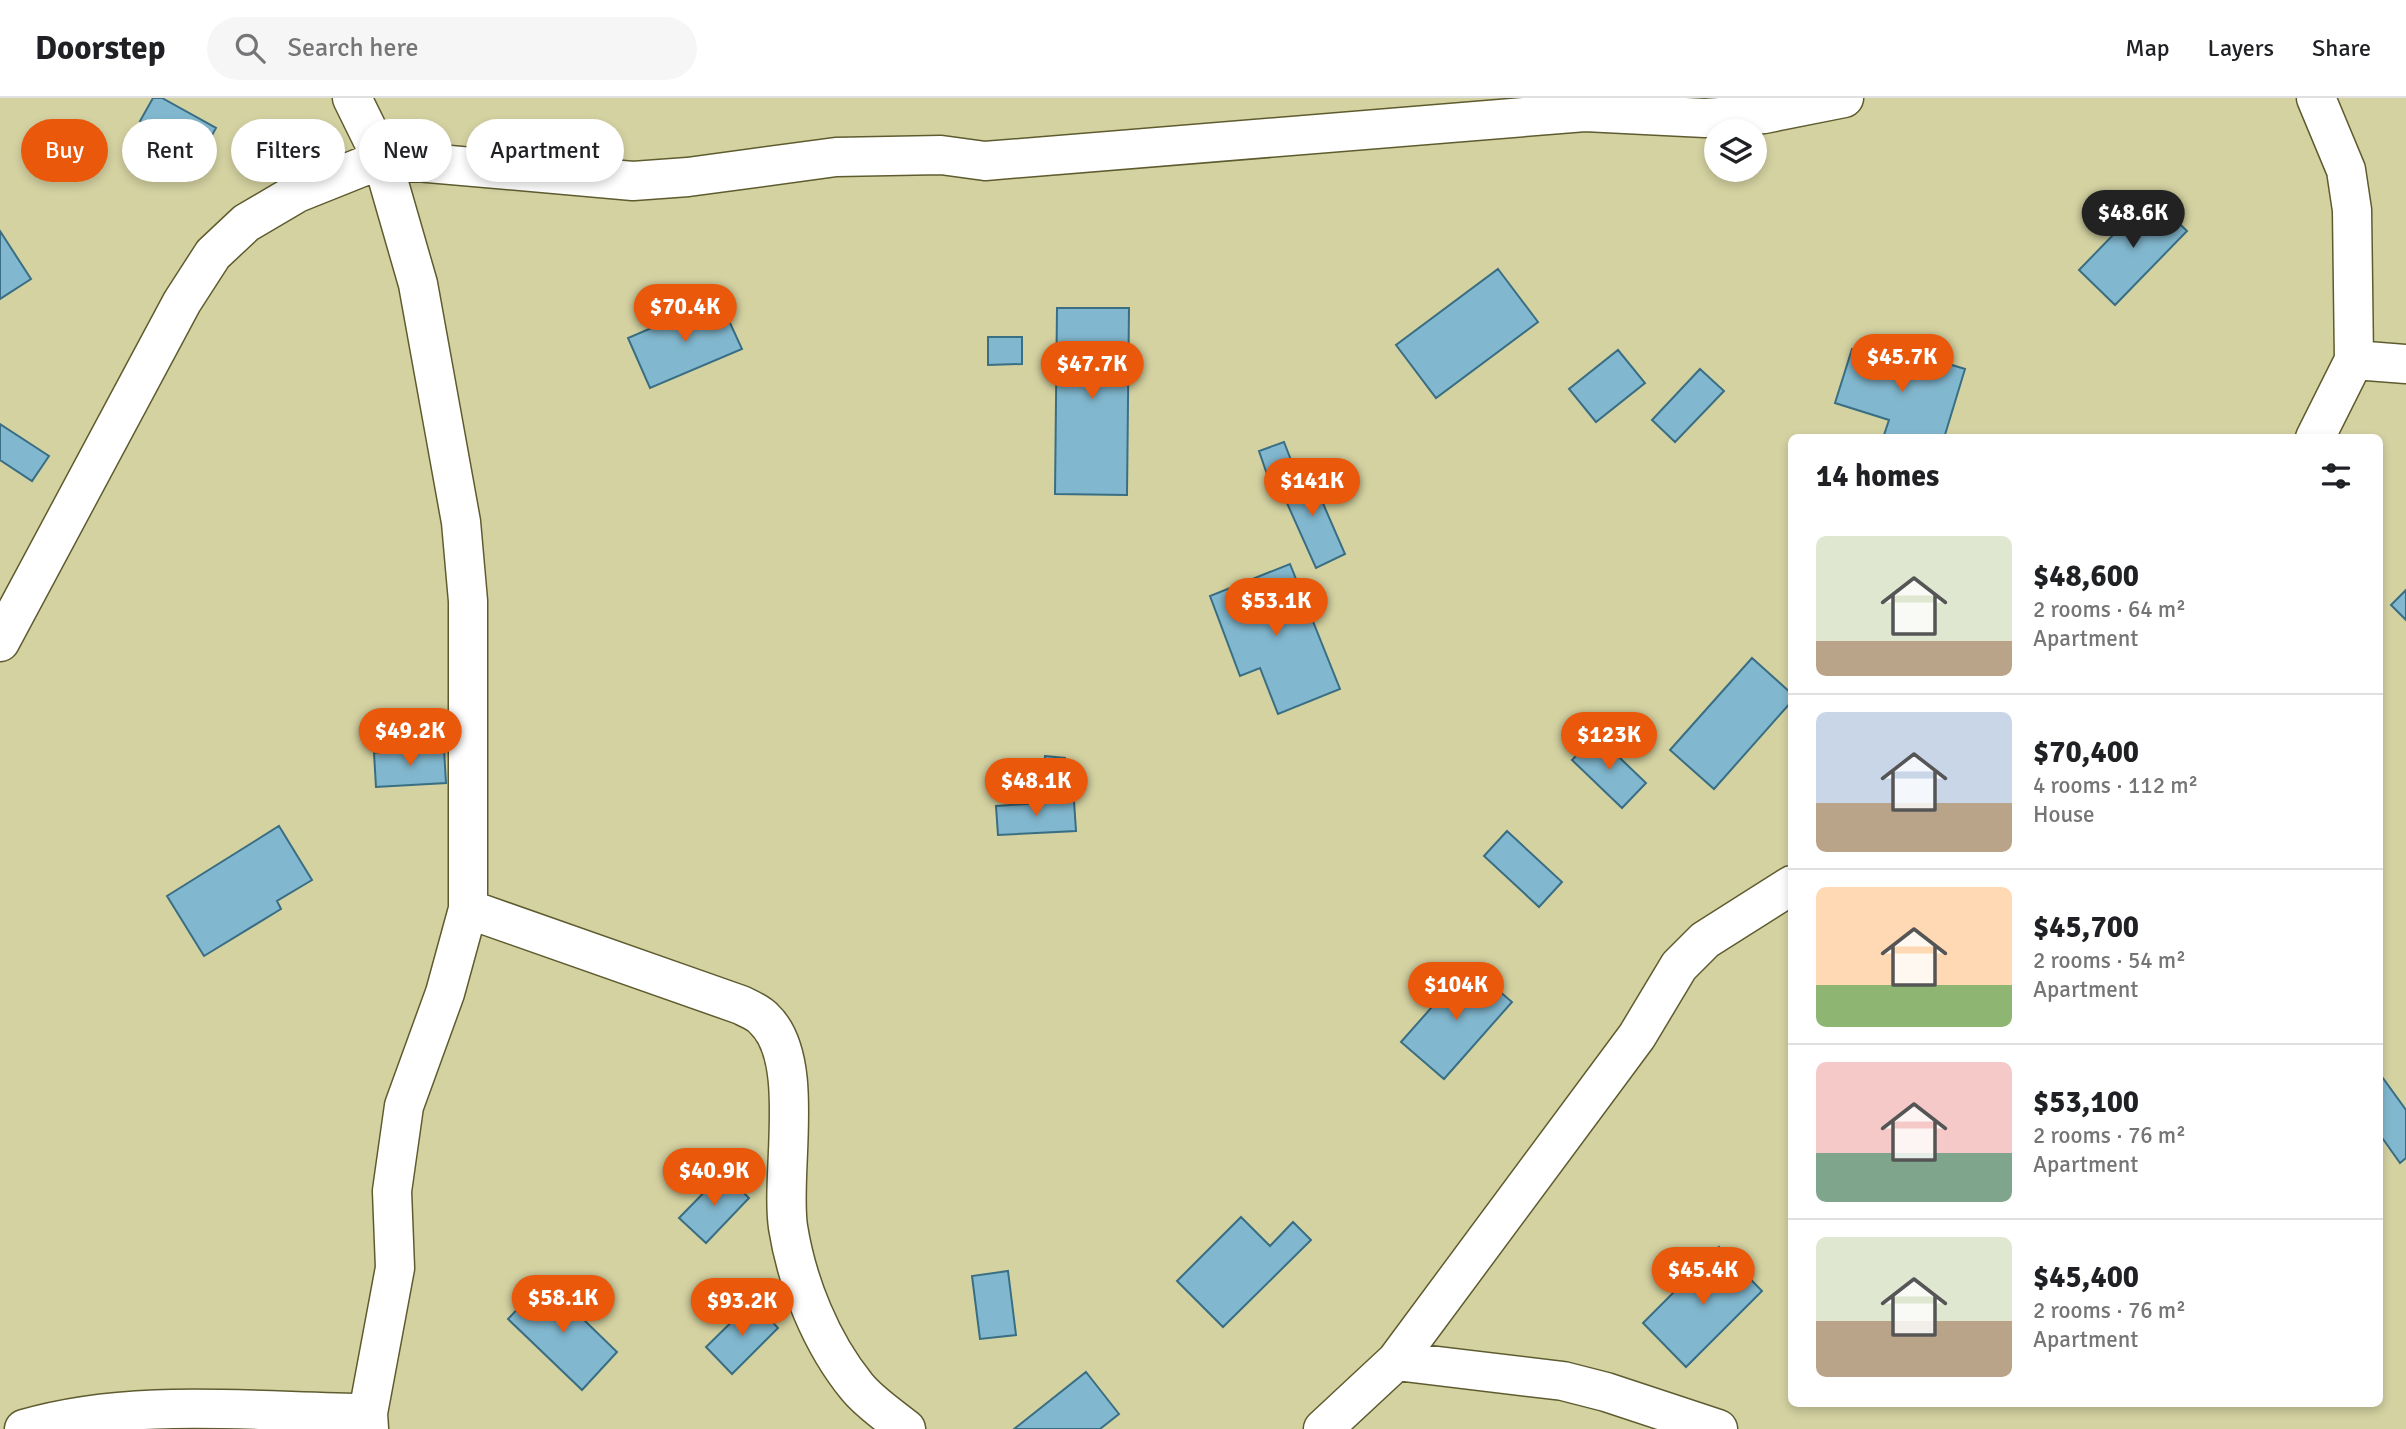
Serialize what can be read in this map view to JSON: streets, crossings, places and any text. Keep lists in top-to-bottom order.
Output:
{
  "page": {
    "header": "Doorstep",
    "search": "Search here",
    "nav": ["Map", "Layers", "Share"],
    "chip": [
      "Buy",
      "Rent",
      "Filters",
      "New",
      "Apartment"
    ],
    "price": [
      "$48.6K",
      "$70.4K",
      "$45.7K",
      "$47.7K",
      "$141K",
      "$53.1K",
      "$49.2K",
      "$123K",
      "$48.1K",
      "$104K",
      "$40.9K",
      "$45.4K",
      "$58.1K",
      "$93.2K"
    ],
    "heading": "14 homes",
    "list": [
      {
        "name": "$48,600",
        "note": "2 rooms · 64 m² · Apartment"
      },
      {
        "name": "$70,400",
        "note": "4 rooms · 112 m² · House"
      },
      {
        "name": "$45,700",
        "note": "2 rooms · 54 m² · Apartment"
      },
      {
        "name": "$53,100",
        "note": "2 rooms · 76 m² · Apartment"
      },
      {
        "name": "$45,400",
        "note": "2 rooms · 76 m² · Apartment"
      }
    ]
  }
}
